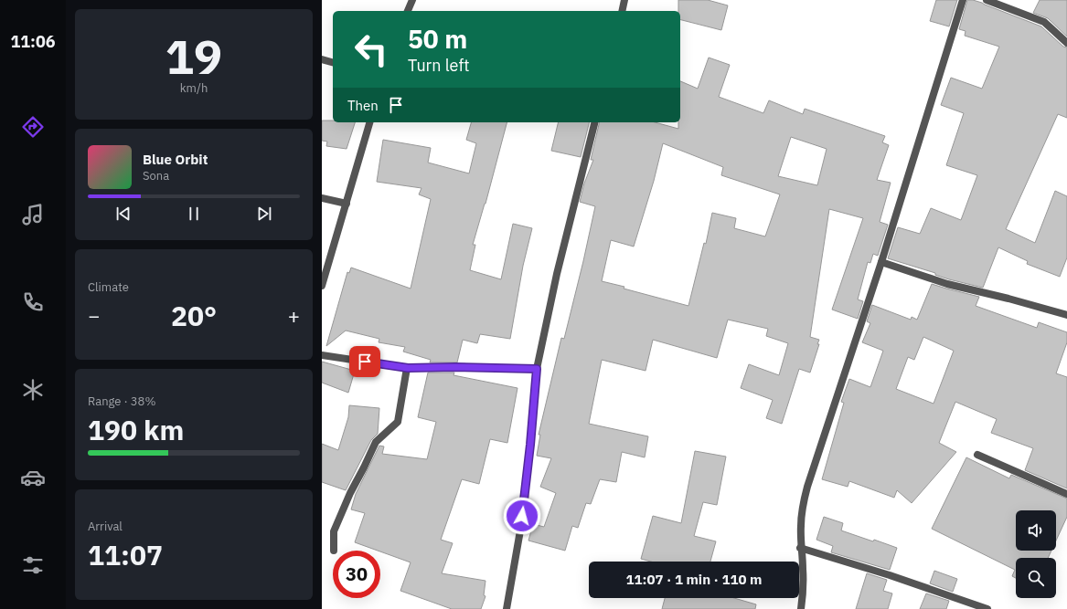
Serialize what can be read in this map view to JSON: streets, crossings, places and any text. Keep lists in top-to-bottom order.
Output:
{
  "page": {
    "tabs": "11:06",
    "tile": [
      ["19", "km/h"],
      "Climate",
      ["Range · 38%", "190 km"],
      ["Arrival", "11:07"]
    ],
    "turn": ["50 m", "Turn left"],
    "then": "Then",
    "song": ["Blue Orbit", "Sona"],
    "heat": ["−", "20°", "+"],
    "limit": "30",
    "trip": "11:07 · 1 min · 110 m"
  }
}
